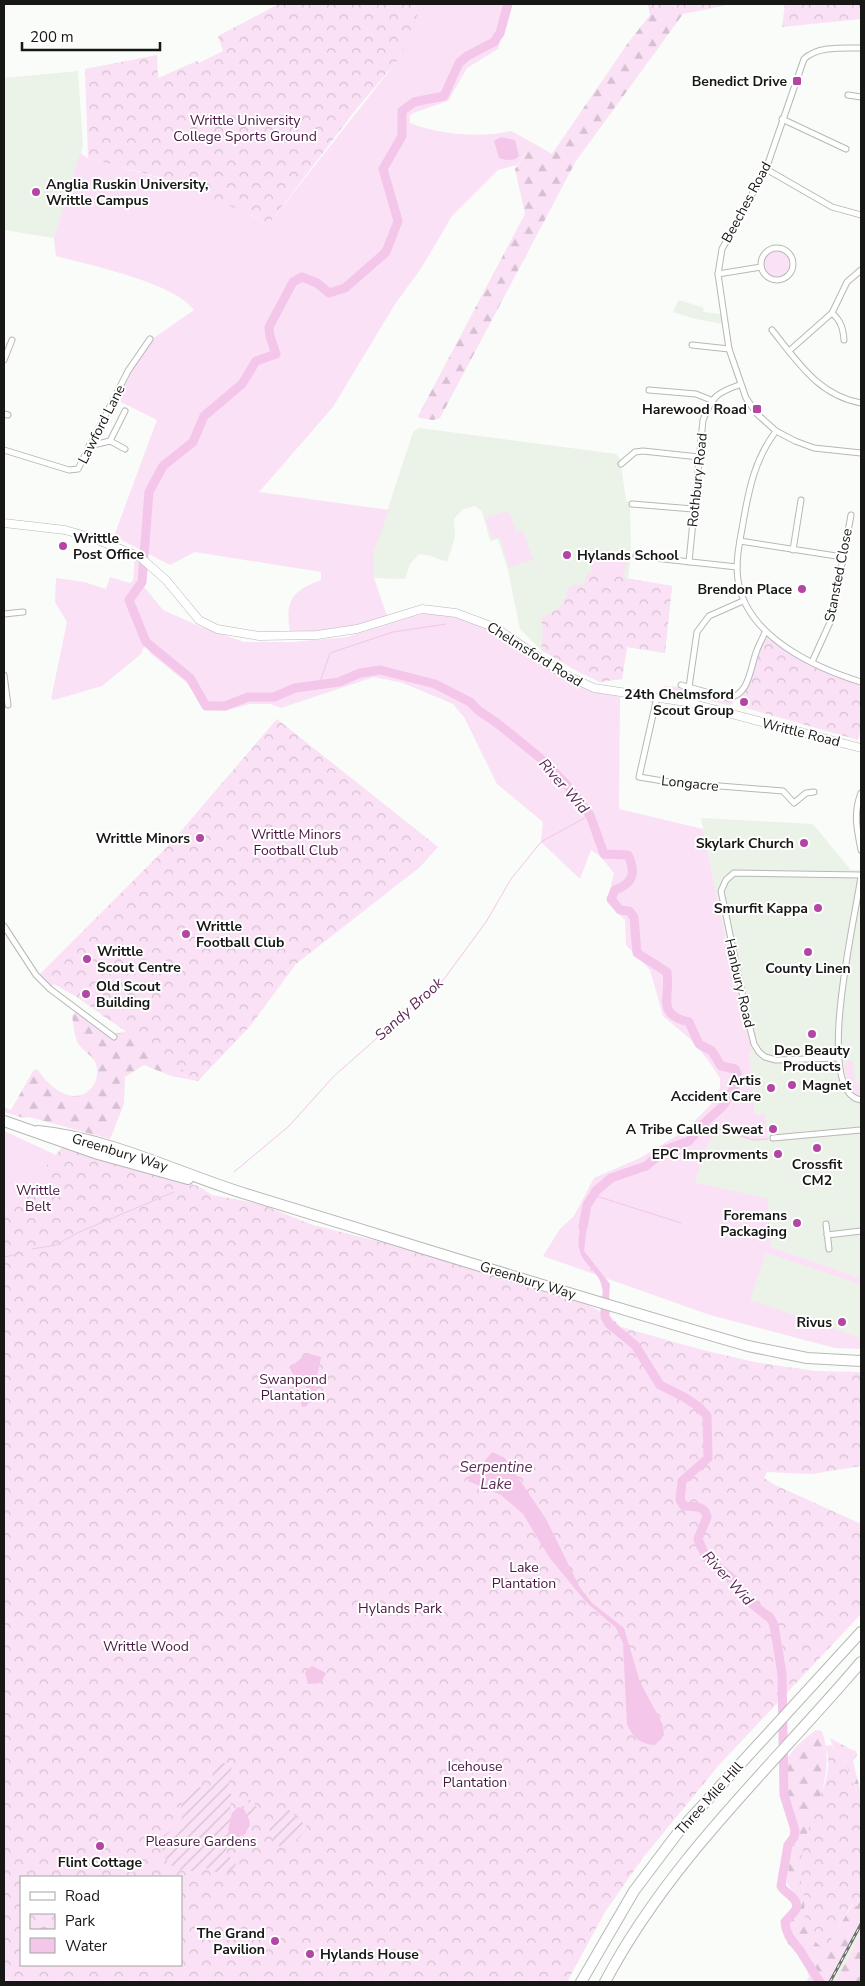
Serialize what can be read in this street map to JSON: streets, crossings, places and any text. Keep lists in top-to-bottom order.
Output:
{
  "streets": {
    "highway": ["Greenbury Way", "Three Mile Hill"],
    "street": [
      "Beeches Road",
      "Lawford Lane",
      "Rothbury Road",
      "Stansted Close",
      "Chelmsford Road",
      "Writtle Road",
      "Longacre",
      "Hanbury Road"
    ]
  },
  "crossings": [
    ["Chelmsford Road", "Writtle Road"],
    ["Writtle Road", "Longacre"]
  ],
  "water": ["River Wid", "Sandy Brook", "Serpentine Lake"],
  "parks": [
    "Writtle University College Sports Ground",
    "Writtle Minors Football Club",
    "Writtle Belt",
    "Swanpond Plantation",
    "Lake Plantation",
    "Hylands Park",
    "Writtle Wood",
    "Icehouse Plantation",
    "Pleasure Gardens"
  ],
  "places": {
    "transit": ["Benedict Drive", "Harewood Road"],
    "other": [
      "Anglia Ruskin University, Writtle Campus",
      "Writtle Post Office",
      "Hylands School",
      "Brendon Place",
      "24th Chelmsford Scout Group",
      "Writtle Minors",
      "Skylark Church",
      "Smurfit Kappa",
      "Writtle Football Club",
      "County Linen",
      "Writtle Scout Centre",
      "Old Scout Building",
      "Deo Beauty Products",
      "Magnet",
      "Artis Accident Care",
      "A Tribe Called Sweat",
      "Crossfit CM2",
      "EPC Improvments",
      "Foremans Packaging",
      "Rivus",
      "Flint Cottage",
      "The Grand Pavilion",
      "Hylands House"
    ]
  },
  "legend": ["Road", "Park", "Water"],
  "scale_bar": "200 m"
}
